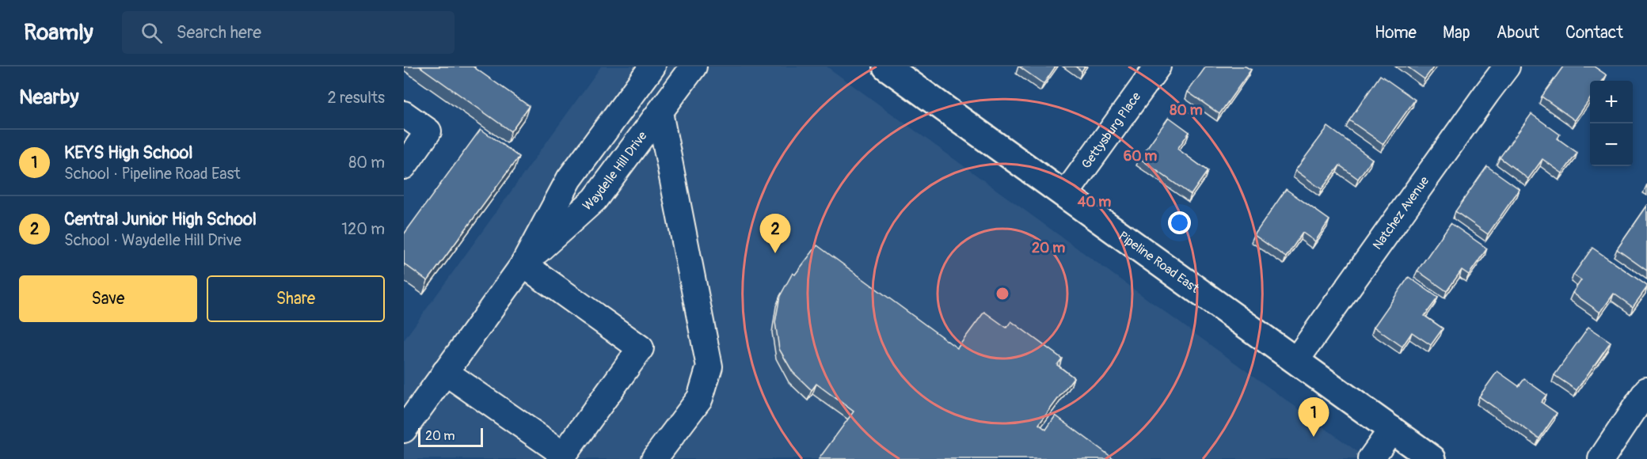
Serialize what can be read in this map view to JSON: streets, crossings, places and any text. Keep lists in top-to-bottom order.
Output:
{
  "streets": {
    "main road": ["Pipeline Road East"],
    "street": ["Gettysburg Place", "Waydelle Hill Drive", "Natchez Avenue"]
  },
  "crossings": [
    ["Gettysburg Place", "Pipeline Road East"],
    ["Natchez Avenue", "Pipeline Road East"]
  ],
  "scale_bar": "20 m",
  "page": {
    "header": "Roamly",
    "search": "Search here",
    "nav": [
      "Home",
      "Map",
      "About",
      "Contact"
    ],
    "heading": ["Nearby", "2 results"],
    "map_buttons": ["+", "−"],
    "list": [
      {
        "mark": "1",
        "name": "KEYS High School",
        "note": "School · Pipeline Road East",
        "value": "80 m"
      },
      {
        "mark": "2",
        "name": "Central Junior High School",
        "note": "School · Waydelle Hill Drive",
        "value": "120 m"
      }
    ],
    "pins": ["2", "1"],
    "buttons": ["Save", "Share"],
    "scale": "20 m"
  },
  "rings": [
    "80 m",
    "60 m",
    "40 m",
    "20 m"
  ]
}
